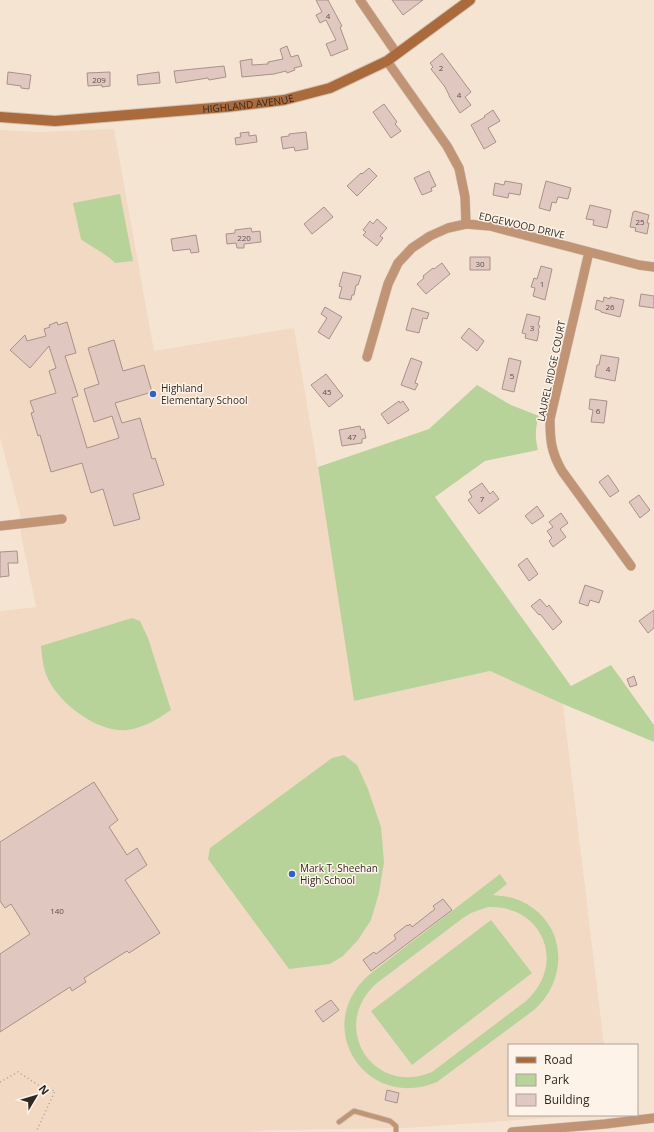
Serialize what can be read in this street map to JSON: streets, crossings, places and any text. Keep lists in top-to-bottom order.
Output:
{
  "streets": {
    "street": ["HIGHLAND AVENUE", "EDGEWOOD DRIVE", "LAUREL RIDGE COURT"]
  },
  "crossings": [
    ["EDGEWOOD DRIVE", "LAUREL RIDGE COURT"]
  ],
  "places": ["Highland Elementary School", "Mark T. Sheehan High School"],
  "house_numbers": [
    "4",
    "2",
    "209",
    "4",
    "25",
    "220",
    "30",
    "1",
    "26",
    "3",
    "4",
    "5",
    "45",
    "6",
    "47",
    "7",
    "140"
  ],
  "legend": ["Road", "Park", "Building"],
  "north": "top right"
}
